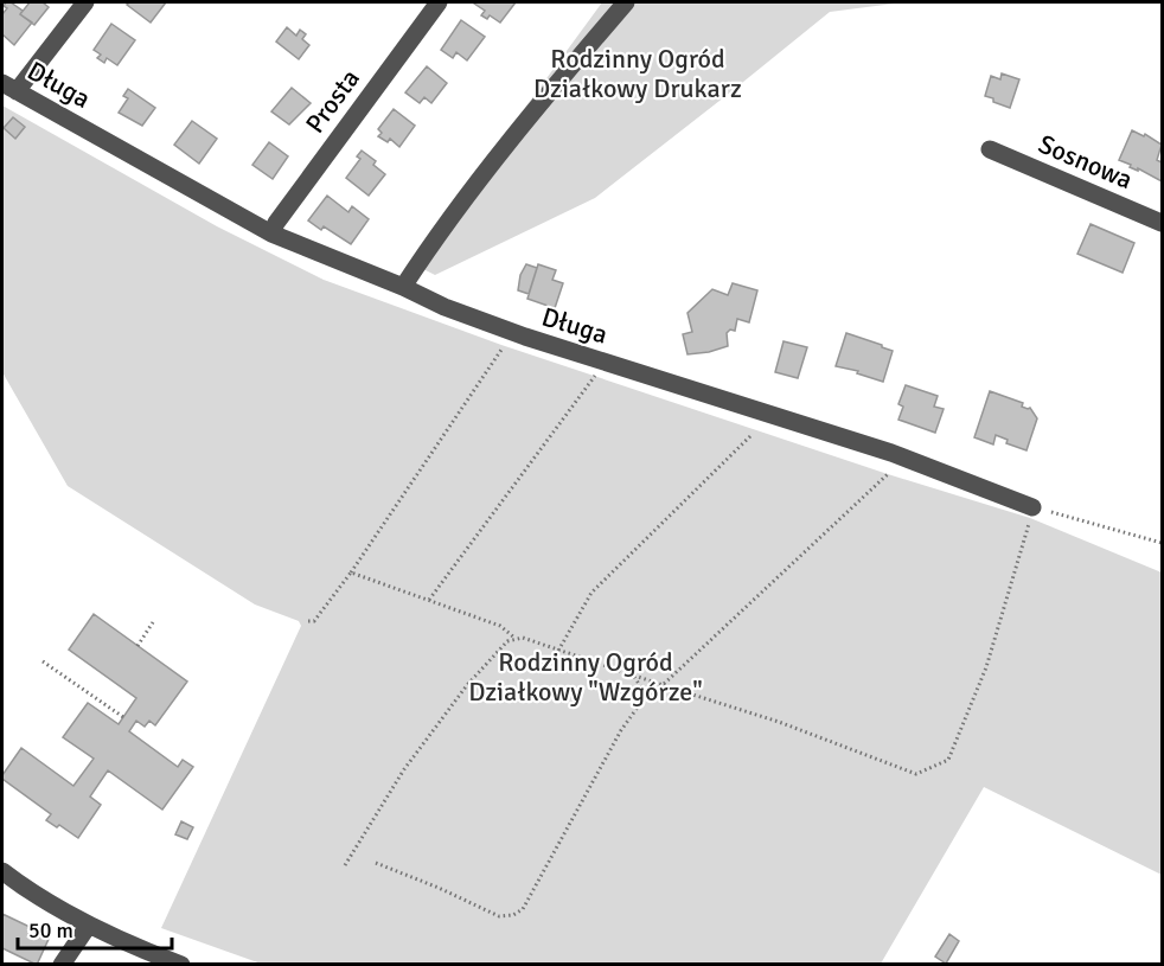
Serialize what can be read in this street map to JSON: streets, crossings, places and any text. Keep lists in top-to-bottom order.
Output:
{
  "streets": {
    "street": ["Długa", "Prosta", "Sosnowa"]
  },
  "crossings": [
    ["Długa", "Prosta"]
  ],
  "parks": ["Rodzinny Ogród Działkowy Drukarz", "Rodzinny Ogród Działkowy \"Wzgórze\""],
  "scale_bar": "50 m"
}
